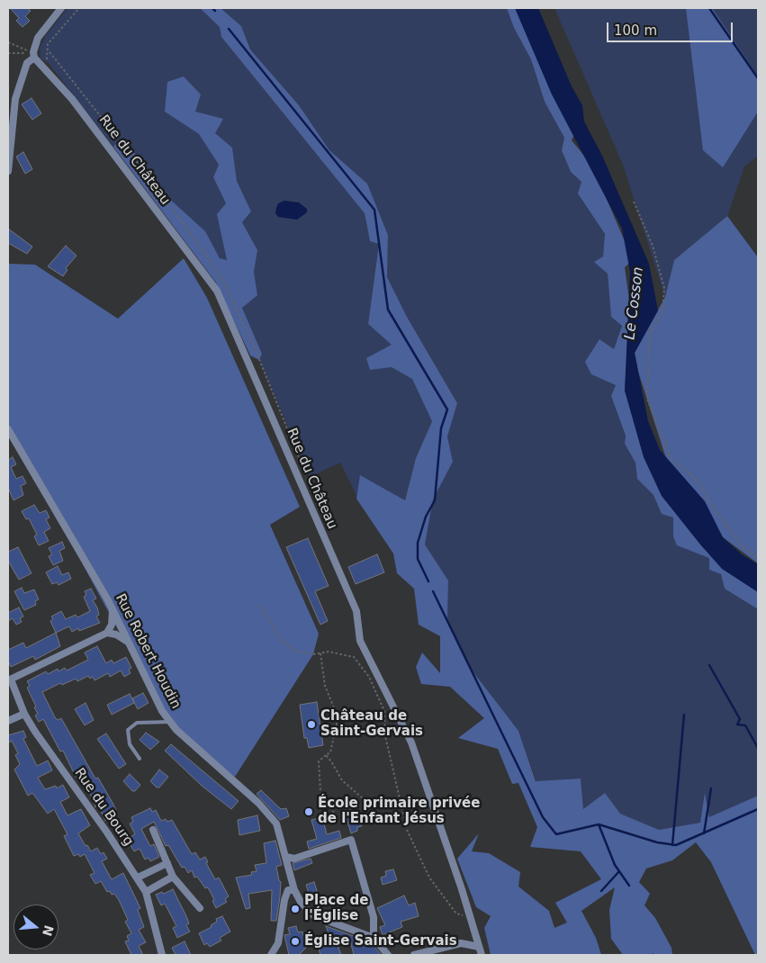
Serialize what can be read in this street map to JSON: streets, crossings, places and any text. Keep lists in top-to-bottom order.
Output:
{
  "streets": {
    "street": ["Rue du Château", "Rue Robert Houdin", "Rue du Bourg"]
  },
  "water": ["Le Cosson"],
  "places": [
    "Château de Saint-Gervais",
    "École primaire privée de l'Enfant Jésus",
    "Place de l'Église",
    "Église Saint-Gervais"
  ],
  "scale_bar": "100 m",
  "north": "right"
}
